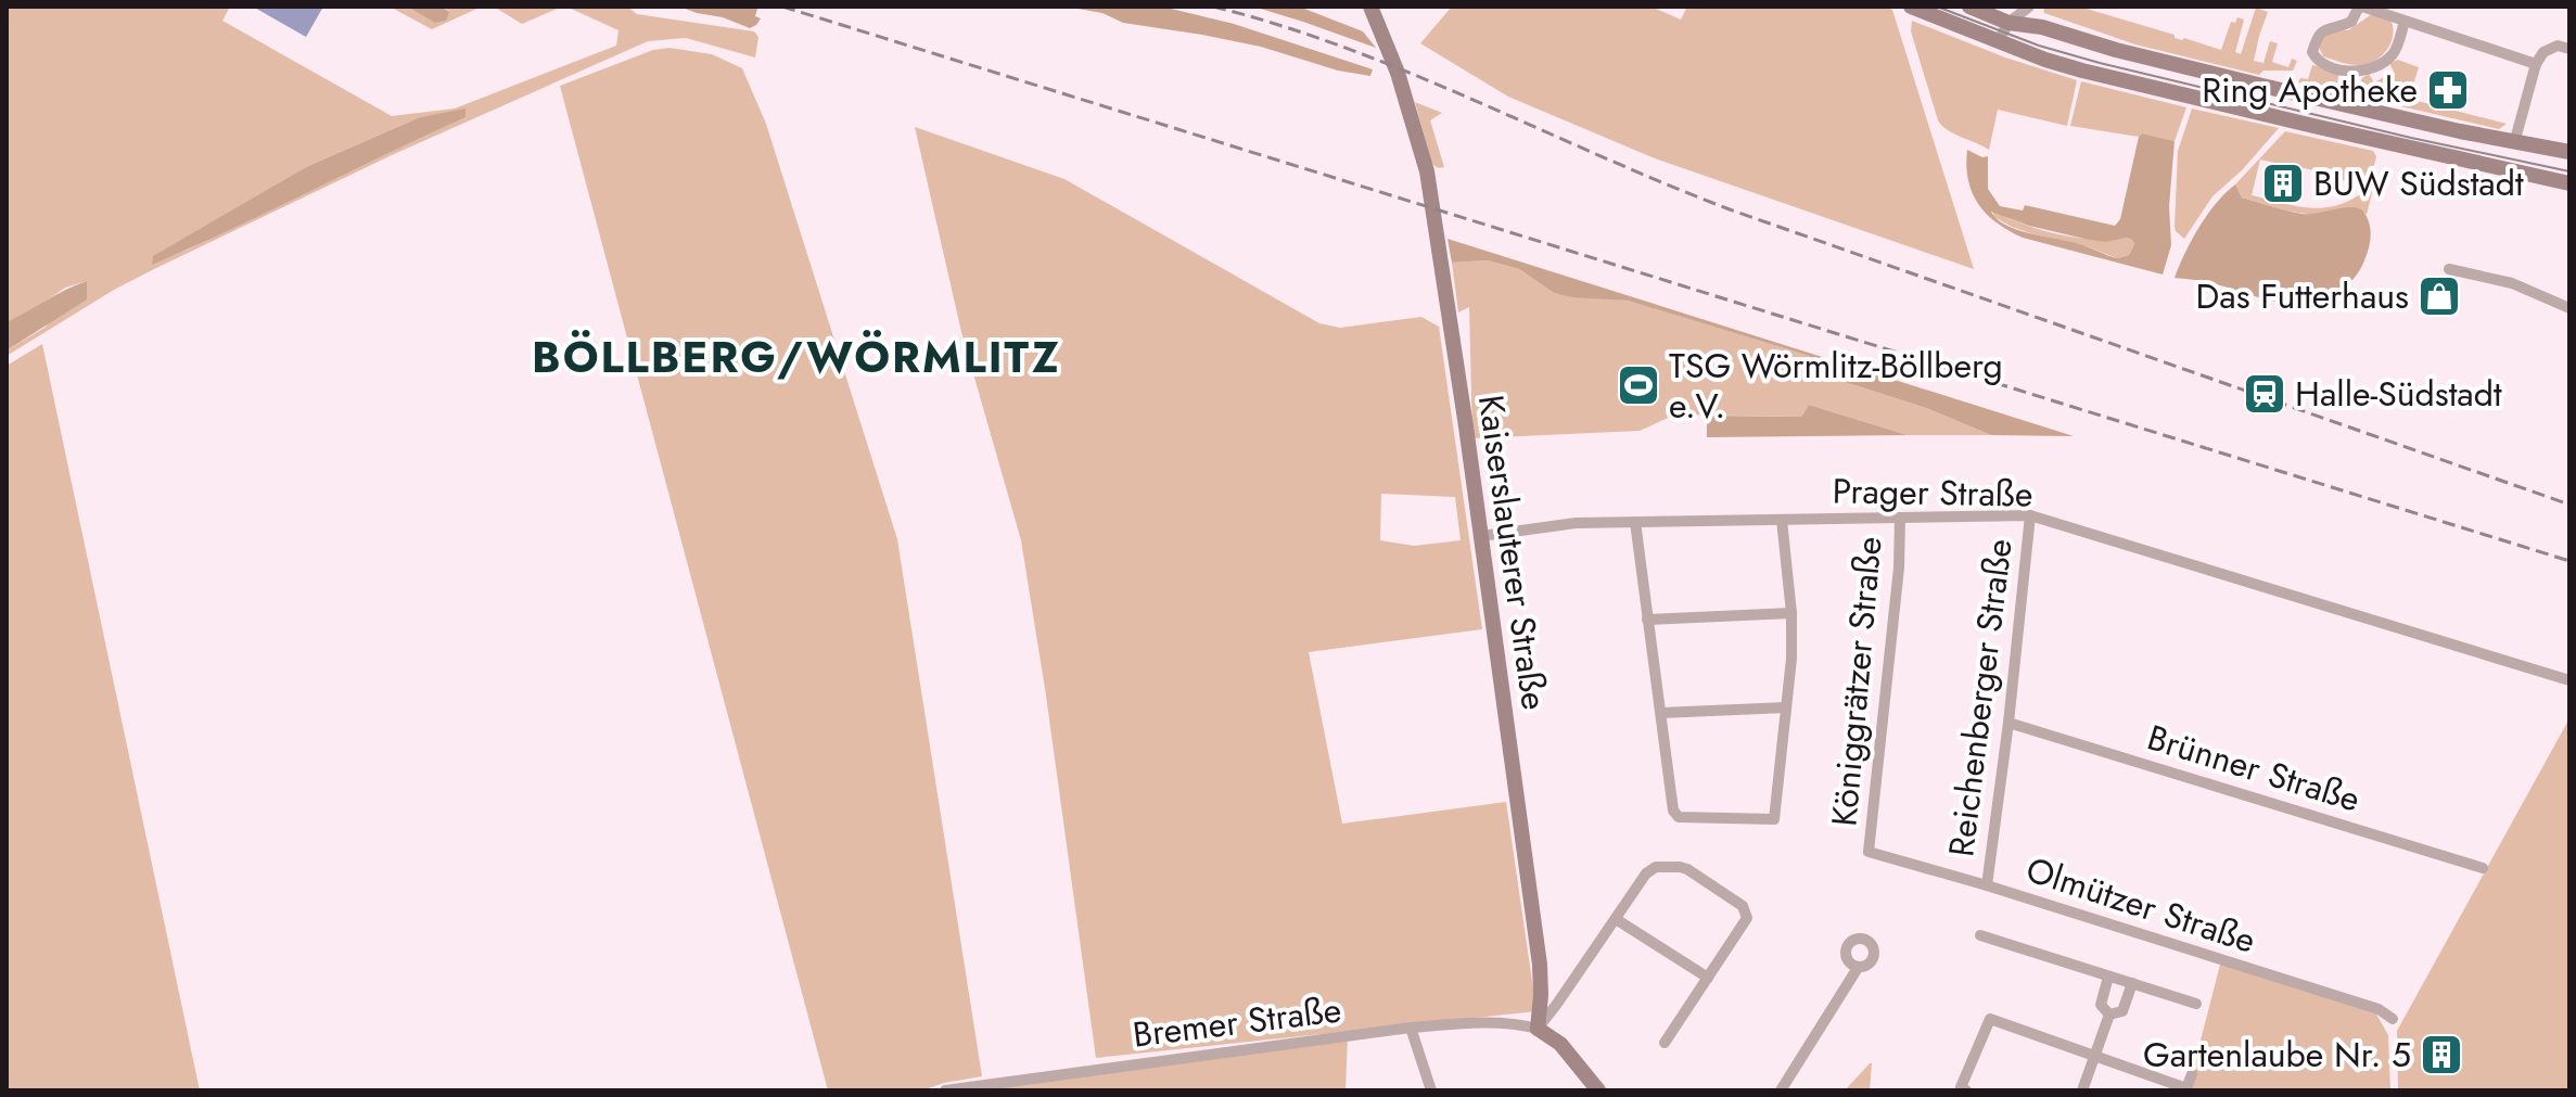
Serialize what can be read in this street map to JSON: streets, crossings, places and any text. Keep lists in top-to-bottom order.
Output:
{
  "streets": {
    "street": [
      "Prager Straße",
      "Kaiserslauterer Straße",
      "Königgrätzer Straße",
      "Reichenberger Straße",
      "Brünner Straße",
      "Olmützer Straße",
      "Bremer Straße"
    ]
  },
  "crossings": [
    ["Prager Straße", "Kaiserslauterer Straße"],
    ["Prager Straße", "Königgrätzer Straße"],
    ["Prager Straße", "Reichenberger Straße"],
    ["Kaiserslauterer Straße", "Bremer Straße"],
    ["Königgrätzer Straße", "Olmützer Straße"],
    ["Reichenberger Straße", "Brünner Straße"],
    ["Reichenberger Straße", "Olmützer Straße"]
  ],
  "districts": ["BÖLLBERG/WÖRMLITZ"],
  "places": {
    "pharmacy": ["Ring Apotheke"],
    "building": ["BUW Südstadt", "Gartenlaube Nr. 5"],
    "shop": ["Das Futterhaus"],
    "sports": ["TSG Wörmlitz-Böllberg e.V."],
    "station": ["Halle-Südstadt"]
  }
}
